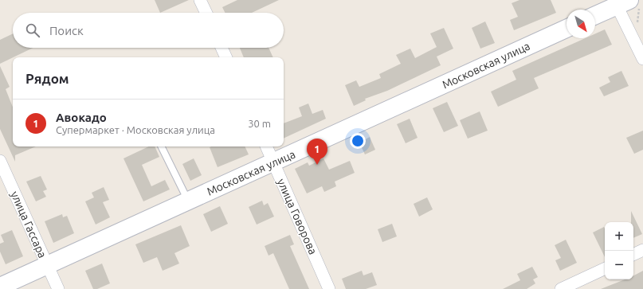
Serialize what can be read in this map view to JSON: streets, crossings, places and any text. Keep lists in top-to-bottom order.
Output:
{
  "streets": {
    "main road": ["Московская улица"],
    "street": ["улица Говорова", "улица Гассара"]
  },
  "crossings": [
    ["Московская улица", "улица Говорова"],
    ["Московская улица", "улица Гассара"]
  ],
  "north": "bottom right",
  "page": {
    "search": "Поиск",
    "heading": "Рядом",
    "list": [
      {
        "mark": "1",
        "name": "Авокадо",
        "note": "Супермаркет · Московская улица",
        "value": "30 m"
      }
    ],
    "pins": "1",
    "map_buttons": ["+", "−"]
  }
}
